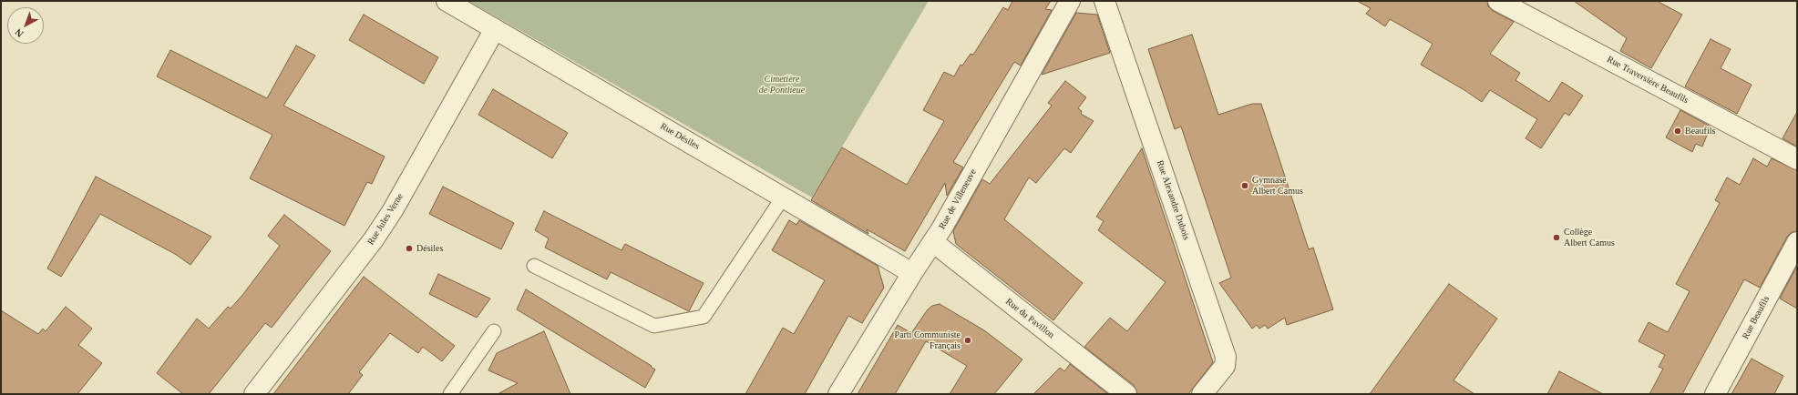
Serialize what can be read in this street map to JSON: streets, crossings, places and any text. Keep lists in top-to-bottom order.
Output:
{
  "streets": {
    "street": [
      "Rue Traversière Beaufils",
      "Rue Désiles",
      "Rue de Villeneuve",
      "Rue Alexandre Dubois",
      "Rue Jules Verne",
      "Rue Beaufils",
      "Rue du Pavillon"
    ]
  },
  "crossings": [
    ["Rue Désiles", "Rue de Villeneuve"],
    ["Rue Désiles", "Rue Jules Verne"],
    ["Rue de Villeneuve", "Rue du Pavillon"]
  ],
  "parks": ["Cimetière de Pontlieue"],
  "places": [
    "Beaufils",
    "Gymnase Albert Camus",
    "Collège Albert Camus",
    "Désiles",
    "Parti Communiste Français"
  ],
  "north": "bottom left"
}
